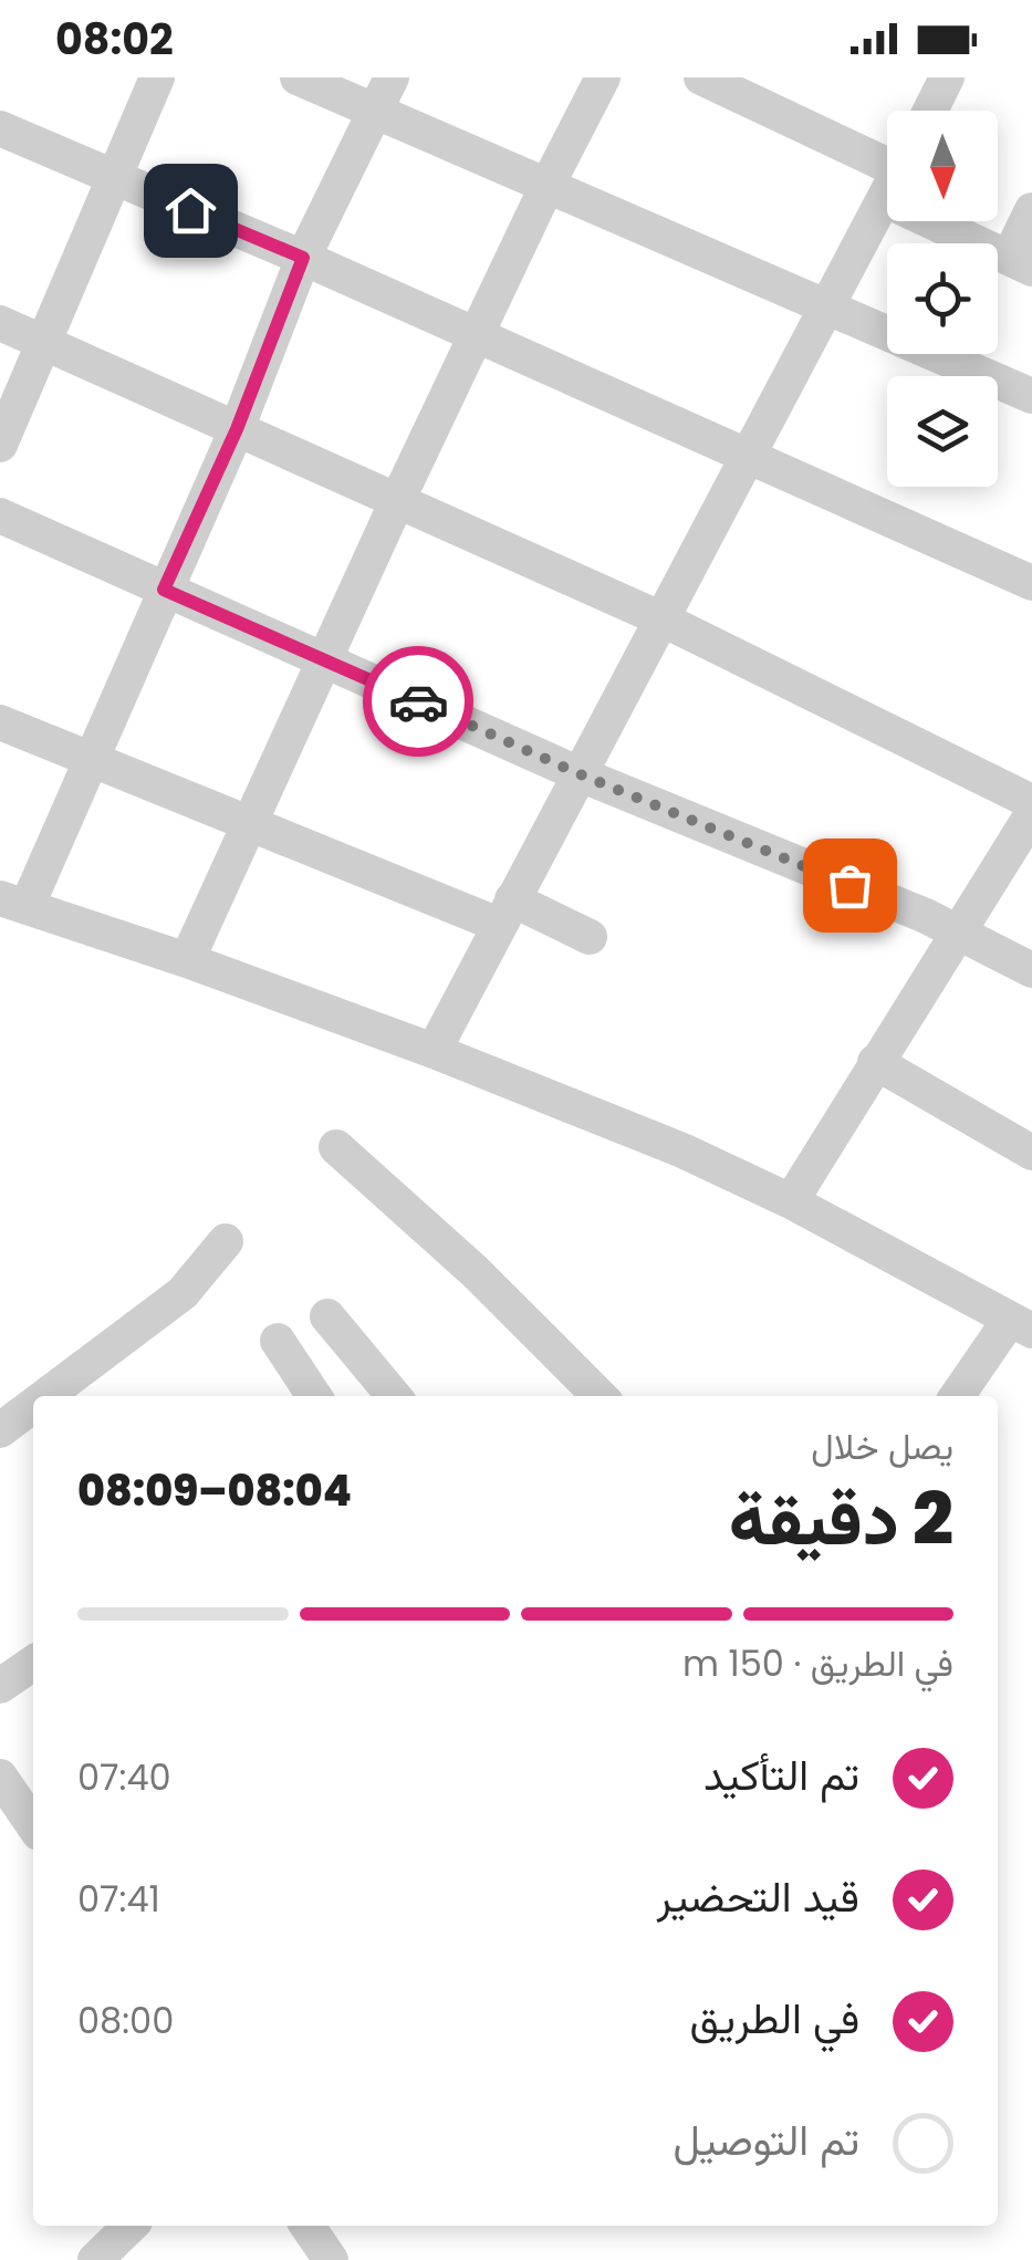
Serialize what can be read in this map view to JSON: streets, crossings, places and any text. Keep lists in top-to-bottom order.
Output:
{
  "north": "bottom",
  "page": {
    "status": "08:02",
    "heading": ["2 دقيقة", "يصل خلال", "08:04–08:09"],
    "bar": "في الطريق · 150 m",
    "list": [
      ["تم التأكيد", "07:40"],
      ["قيد التحضير", "07:41"],
      ["في الطريق", "08:00"],
      "تم التوصيل"
    ]
  }
}
